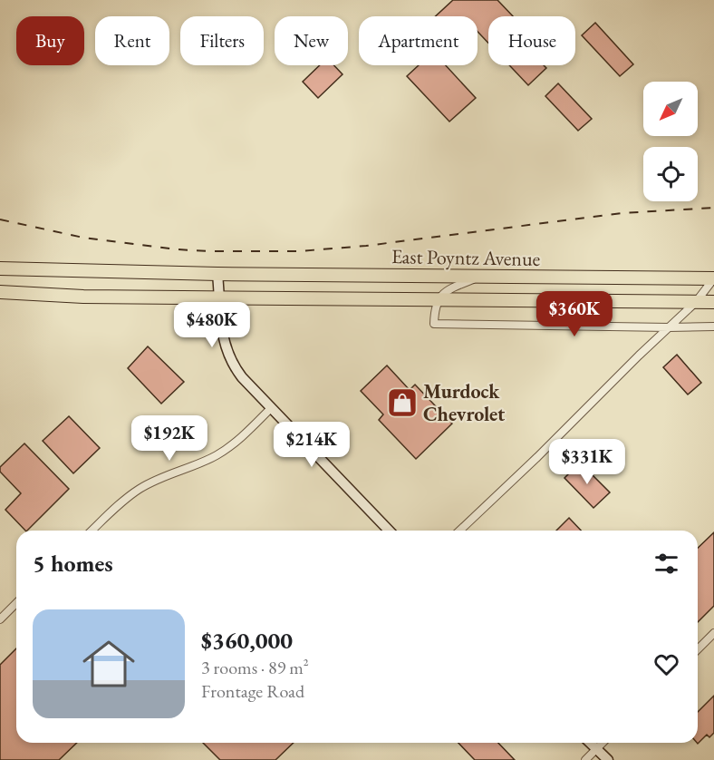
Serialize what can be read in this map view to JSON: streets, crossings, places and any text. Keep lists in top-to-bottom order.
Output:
{
  "streets": {
    "highway": ["East Poyntz Avenue"]
  },
  "places": {
    "shop": ["Murdock Chevrolet"]
  },
  "north": "bottom left",
  "page": {
    "chip": [
      "Buy",
      "Rent",
      "Filters",
      "New",
      "Apartment",
      "House"
    ],
    "price": [
      "$360K",
      "$480K",
      "$192K",
      "$214K",
      "$331K"
    ],
    "heading": "5 homes",
    "list": [
      {
        "name": "$360,000",
        "note": "3 rooms · 89 m² · Frontage Road"
      }
    ]
  }
}
